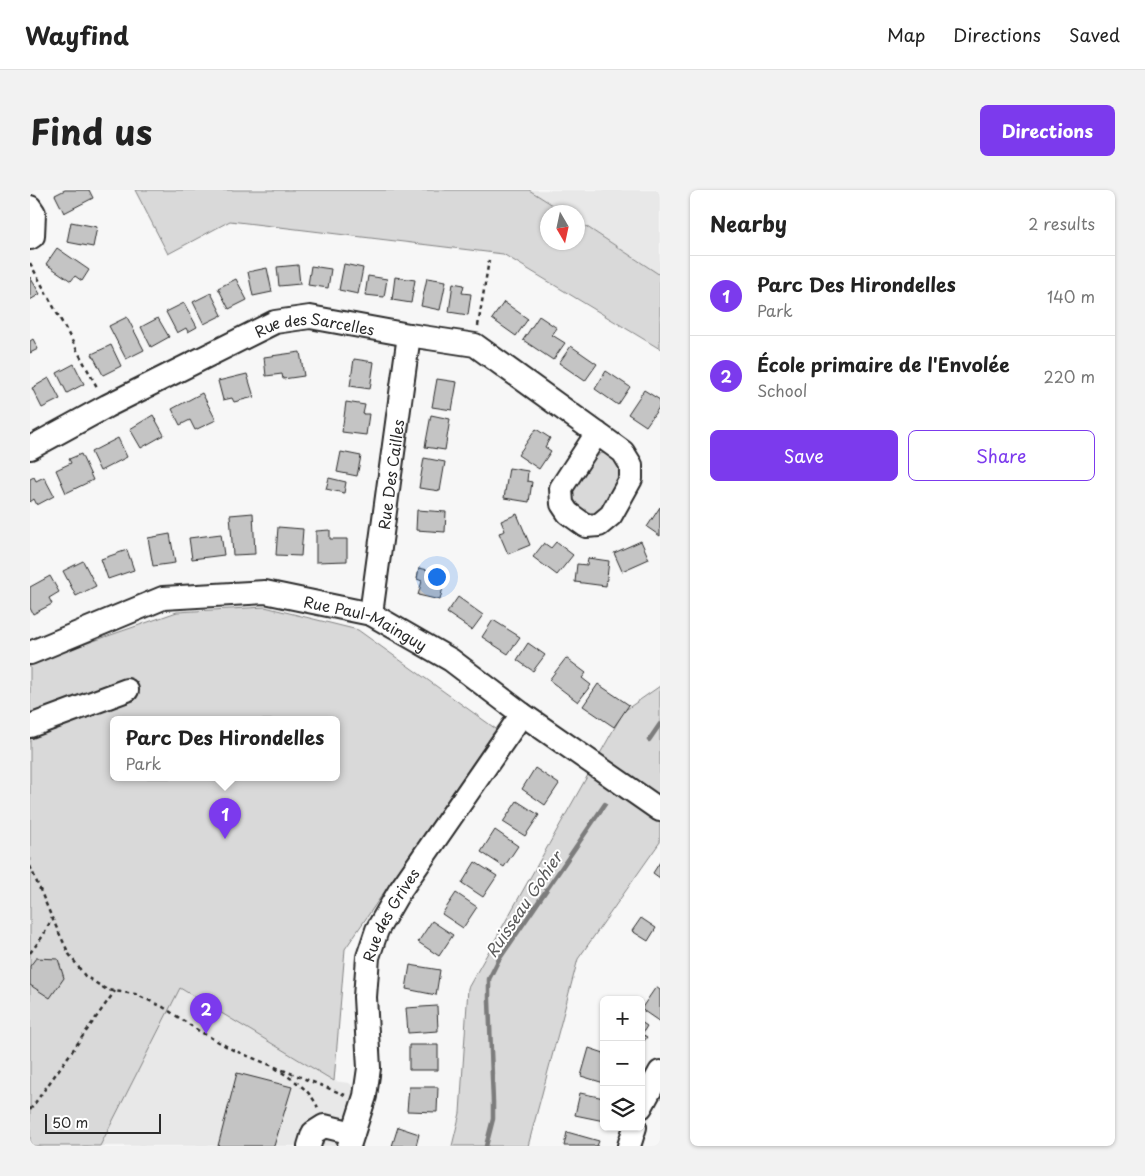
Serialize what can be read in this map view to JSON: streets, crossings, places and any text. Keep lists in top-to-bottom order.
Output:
{
  "streets": {
    "street": [
      "Rue des Sarcelles",
      "Rue Des Cailles",
      "Rue Paul-Mainguy",
      "Rue des Grives"
    ]
  },
  "crossings": [
    ["Rue des Sarcelles", "Rue Des Cailles"],
    ["Rue Des Cailles", "Rue Paul-Mainguy"],
    ["Rue Paul-Mainguy", "Rue des Grives"]
  ],
  "water": ["Ruisseau Gohier"],
  "scale_bar": "50 m",
  "north": "bottom",
  "page": {
    "header": "Wayfind",
    "nav": ["Map", "Directions", "Saved"],
    "title": "Find us",
    "buttons": [
      "Directions",
      ["Save", "Share"]
    ],
    "heading": ["Nearby", "2 results"],
    "list": [
      {
        "mark": "1",
        "name": "Parc Des Hirondelles",
        "note": "Park",
        "value": "140 m"
      },
      {
        "mark": "2",
        "name": "École primaire de l'Envolée",
        "note": "School",
        "value": "220 m"
      }
    ],
    "popup": ["Parc Des Hirondelles", "Park"],
    "pins": ["1", "2"],
    "map_buttons": ["+", "−"],
    "scale": "50 m"
  }
}
